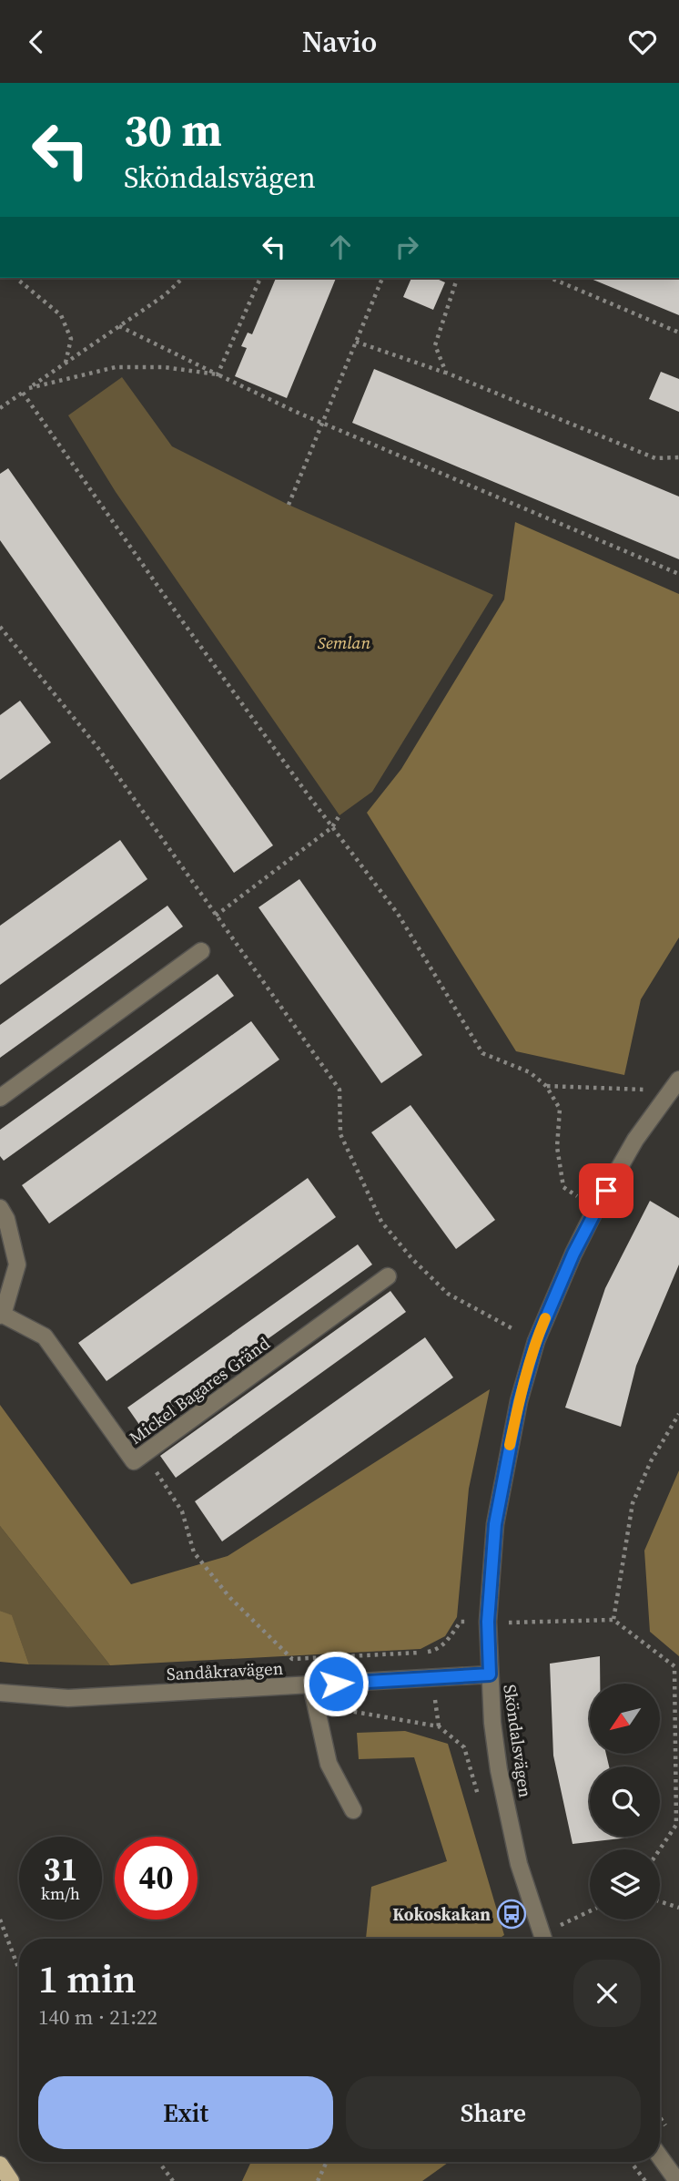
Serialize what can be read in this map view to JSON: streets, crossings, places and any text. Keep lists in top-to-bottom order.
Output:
{
  "streets": {
    "street": ["Mickel Bagares Gränd", "Sandåkravägen", "Sköndalsvägen"]
  },
  "crossings": [
    ["Sandåkravägen", "Sköndalsvägen"]
  ],
  "parks": ["Semlan"],
  "places": {
    "bus stop": ["Kokoskakan"]
  },
  "north": "bottom left",
  "page": {
    "header": "Navio",
    "turn": ["30 m", "Sköndalsvägen"],
    "speed": "31 km/h",
    "limit": "40",
    "heading": ["1 min", "140 m · 21:22"],
    "buttons": ["Exit", "Share"]
  }
}
